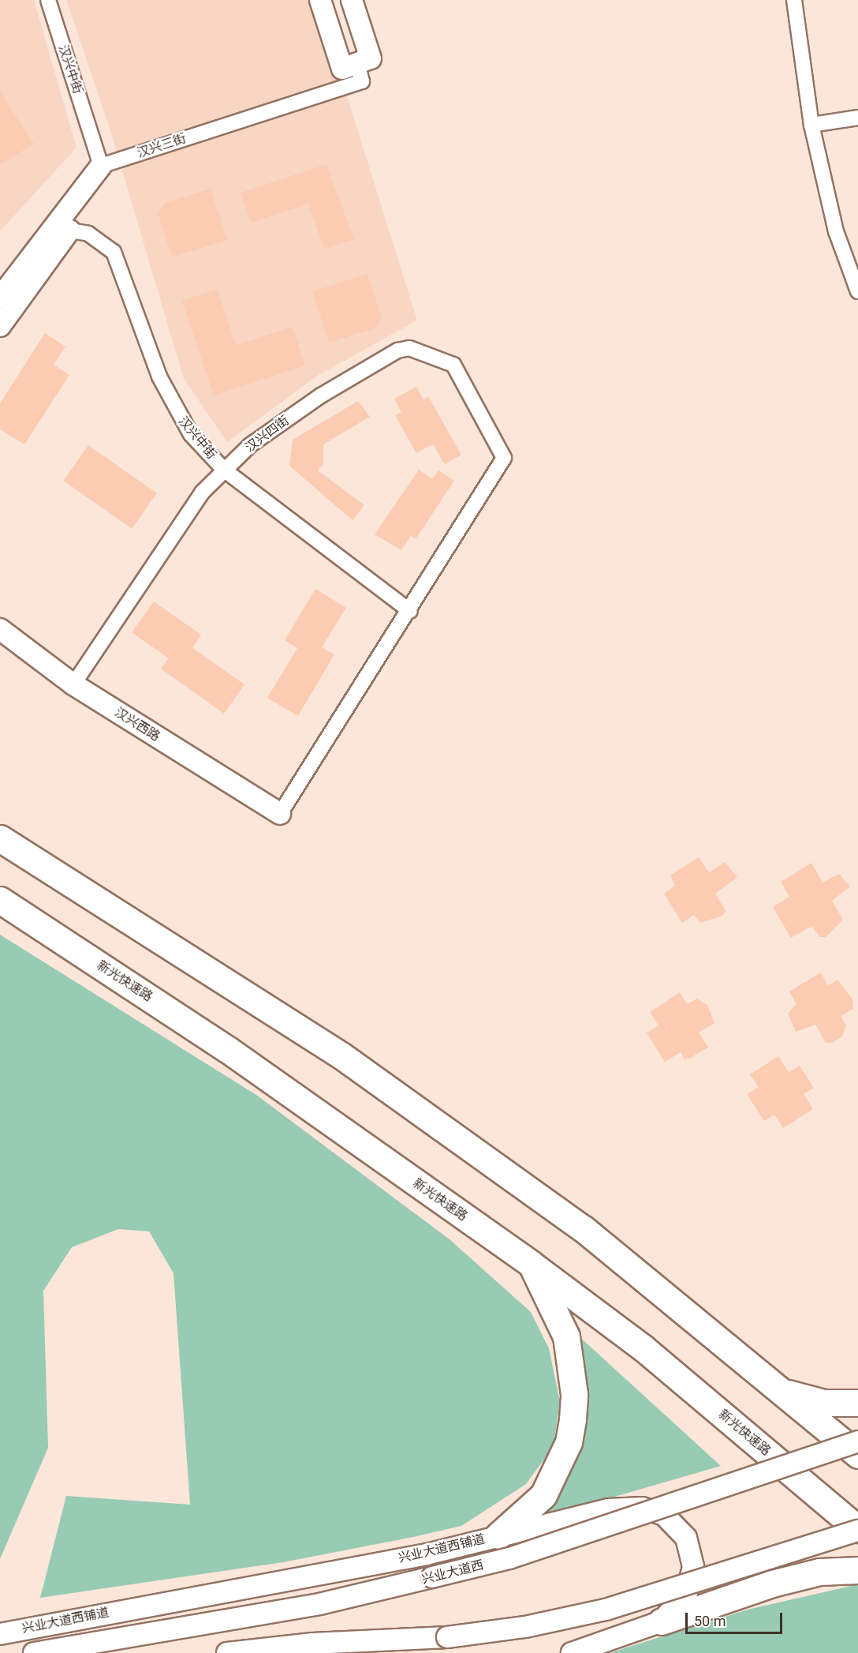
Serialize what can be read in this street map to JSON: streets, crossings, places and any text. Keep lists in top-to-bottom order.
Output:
{
  "streets": {
    "highway": ["新光快速路"],
    "street": [
      "汉兴中街",
      "汉兴三街",
      "汉兴四街",
      "汉兴西路",
      "兴业大道西铺道",
      "兴业大道西"
    ]
  },
  "crossings": [
    ["汉兴中街", "汉兴三街"],
    ["汉兴中街", "汉兴四街"],
    ["汉兴四街", "汉兴西路"]
  ],
  "scale_bar": "50 m"
}
